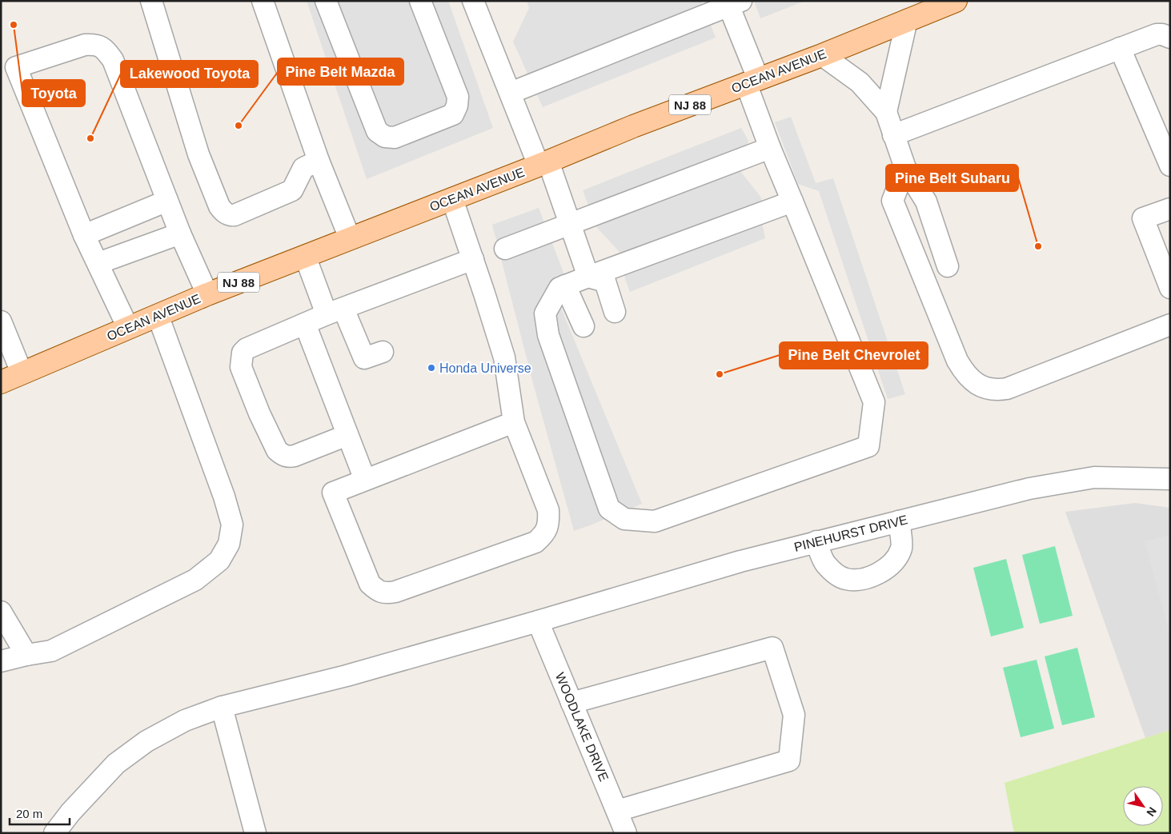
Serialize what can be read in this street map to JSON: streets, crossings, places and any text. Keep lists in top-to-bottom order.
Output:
{
  "streets": {
    "main road": ["OCEAN AVENUE", "NJ 88"],
    "street": ["PINEHURST DRIVE", "WOODLAKE DRIVE"]
  },
  "crossings": [
    ["PINEHURST DRIVE", "WOODLAKE DRIVE"]
  ],
  "places": [
    "Toyota",
    "Pine Belt Mazda",
    "Lakewood Toyota",
    "Pine Belt Subaru",
    "Honda Universe",
    "Pine Belt Chevrolet"
  ],
  "scale_bar": "20 m",
  "north": "bottom right"
}
